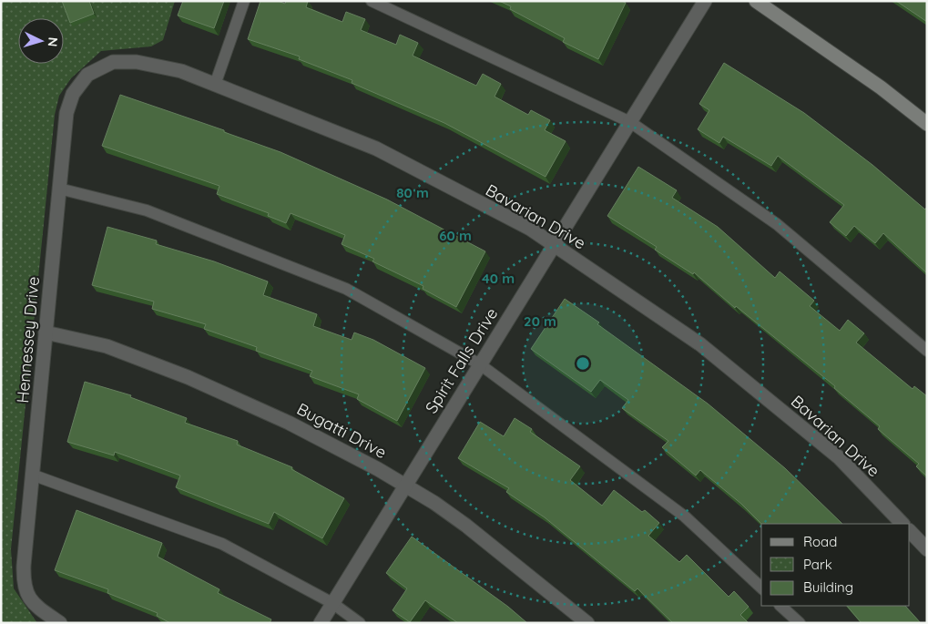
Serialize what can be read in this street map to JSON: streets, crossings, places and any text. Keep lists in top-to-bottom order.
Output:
{
  "streets": {
    "street": [
      "Bavarian Drive",
      "Hennessey Drive",
      "Spirit Falls Drive",
      "Bugatti Drive"
    ]
  },
  "crossings": [
    ["Bavarian Drive", "Hennessey Drive"],
    ["Bavarian Drive", "Spirit Falls Drive"],
    ["Hennessey Drive", "Bugatti Drive"],
    ["Spirit Falls Drive", "Bugatti Drive"]
  ],
  "legend": ["Road", "Park", "Building"],
  "north": "right",
  "rings": [
    "80 m",
    "60 m",
    "40 m",
    "20 m"
  ]
}
